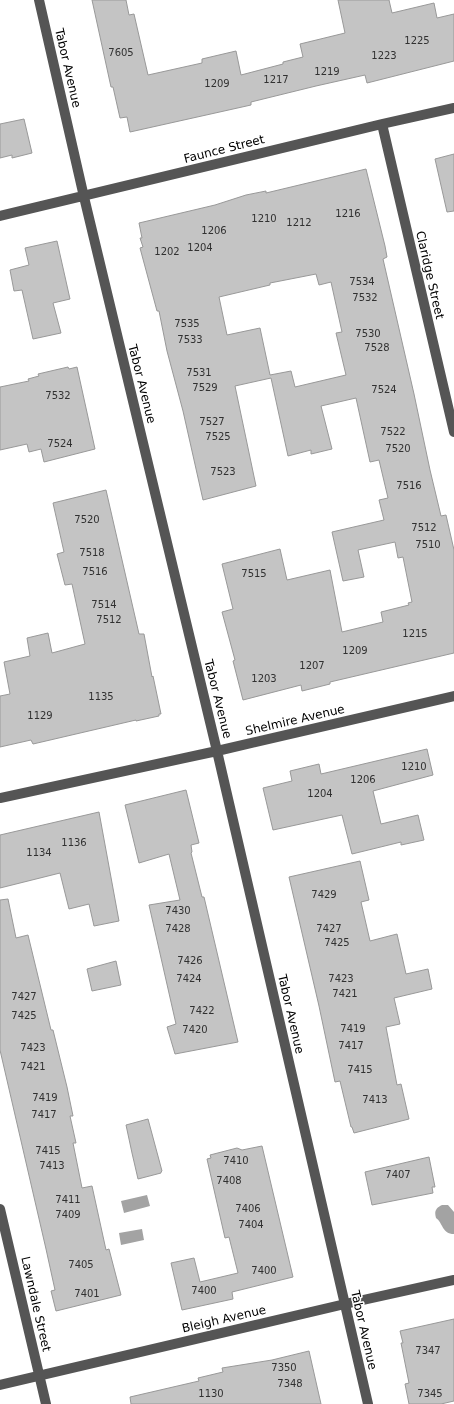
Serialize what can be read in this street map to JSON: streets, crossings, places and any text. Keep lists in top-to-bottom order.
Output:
{
  "streets": {
    "street": [
      "Tabor Avenue",
      "Faunce Street",
      "Claridge Street",
      "Shelmire Avenue",
      "Lawndale Street",
      "Bleigh Avenue"
    ]
  },
  "crossings": [
    ["Tabor Avenue", "Faunce Street"],
    ["Tabor Avenue", "Shelmire Avenue"],
    ["Tabor Avenue", "Bleigh Avenue"],
    ["Faunce Street", "Claridge Street"],
    ["Lawndale Street", "Bleigh Avenue"]
  ],
  "house_numbers": [
    "1225",
    "7605",
    "1223",
    "1219",
    "1217",
    "1209",
    "1216",
    "1210",
    "1212",
    "1206",
    "1204",
    "1202",
    "7534",
    "7532",
    "7535",
    "7530",
    "7533",
    "7528",
    "7531",
    "7529",
    "7524",
    "7532",
    "7527",
    "7522",
    "7525",
    "7524",
    "7520",
    "7523",
    "7516",
    "7520",
    "7512",
    "7510",
    "7518",
    "7516",
    "7515",
    "7514",
    "7512",
    "1215",
    "1209",
    "1207",
    "1203",
    "1135",
    "1129",
    "1210",
    "1206",
    "1204",
    "1136",
    "1134",
    "7429",
    "7430",
    "7428",
    "7427",
    "7425",
    "7426",
    "7424",
    "7423",
    "7421",
    "7427",
    "7422",
    "7425",
    "7419",
    "7420",
    "7417",
    "7423",
    "7421",
    "7415",
    "7419",
    "7413",
    "7417",
    "7415",
    "7410",
    "7413",
    "7407",
    "7408",
    "7411",
    "7406",
    "7409",
    "7404",
    "7405",
    "7400",
    "7400",
    "7401",
    "7347",
    "7350",
    "7348",
    "1130",
    "7345"
  ]
}
